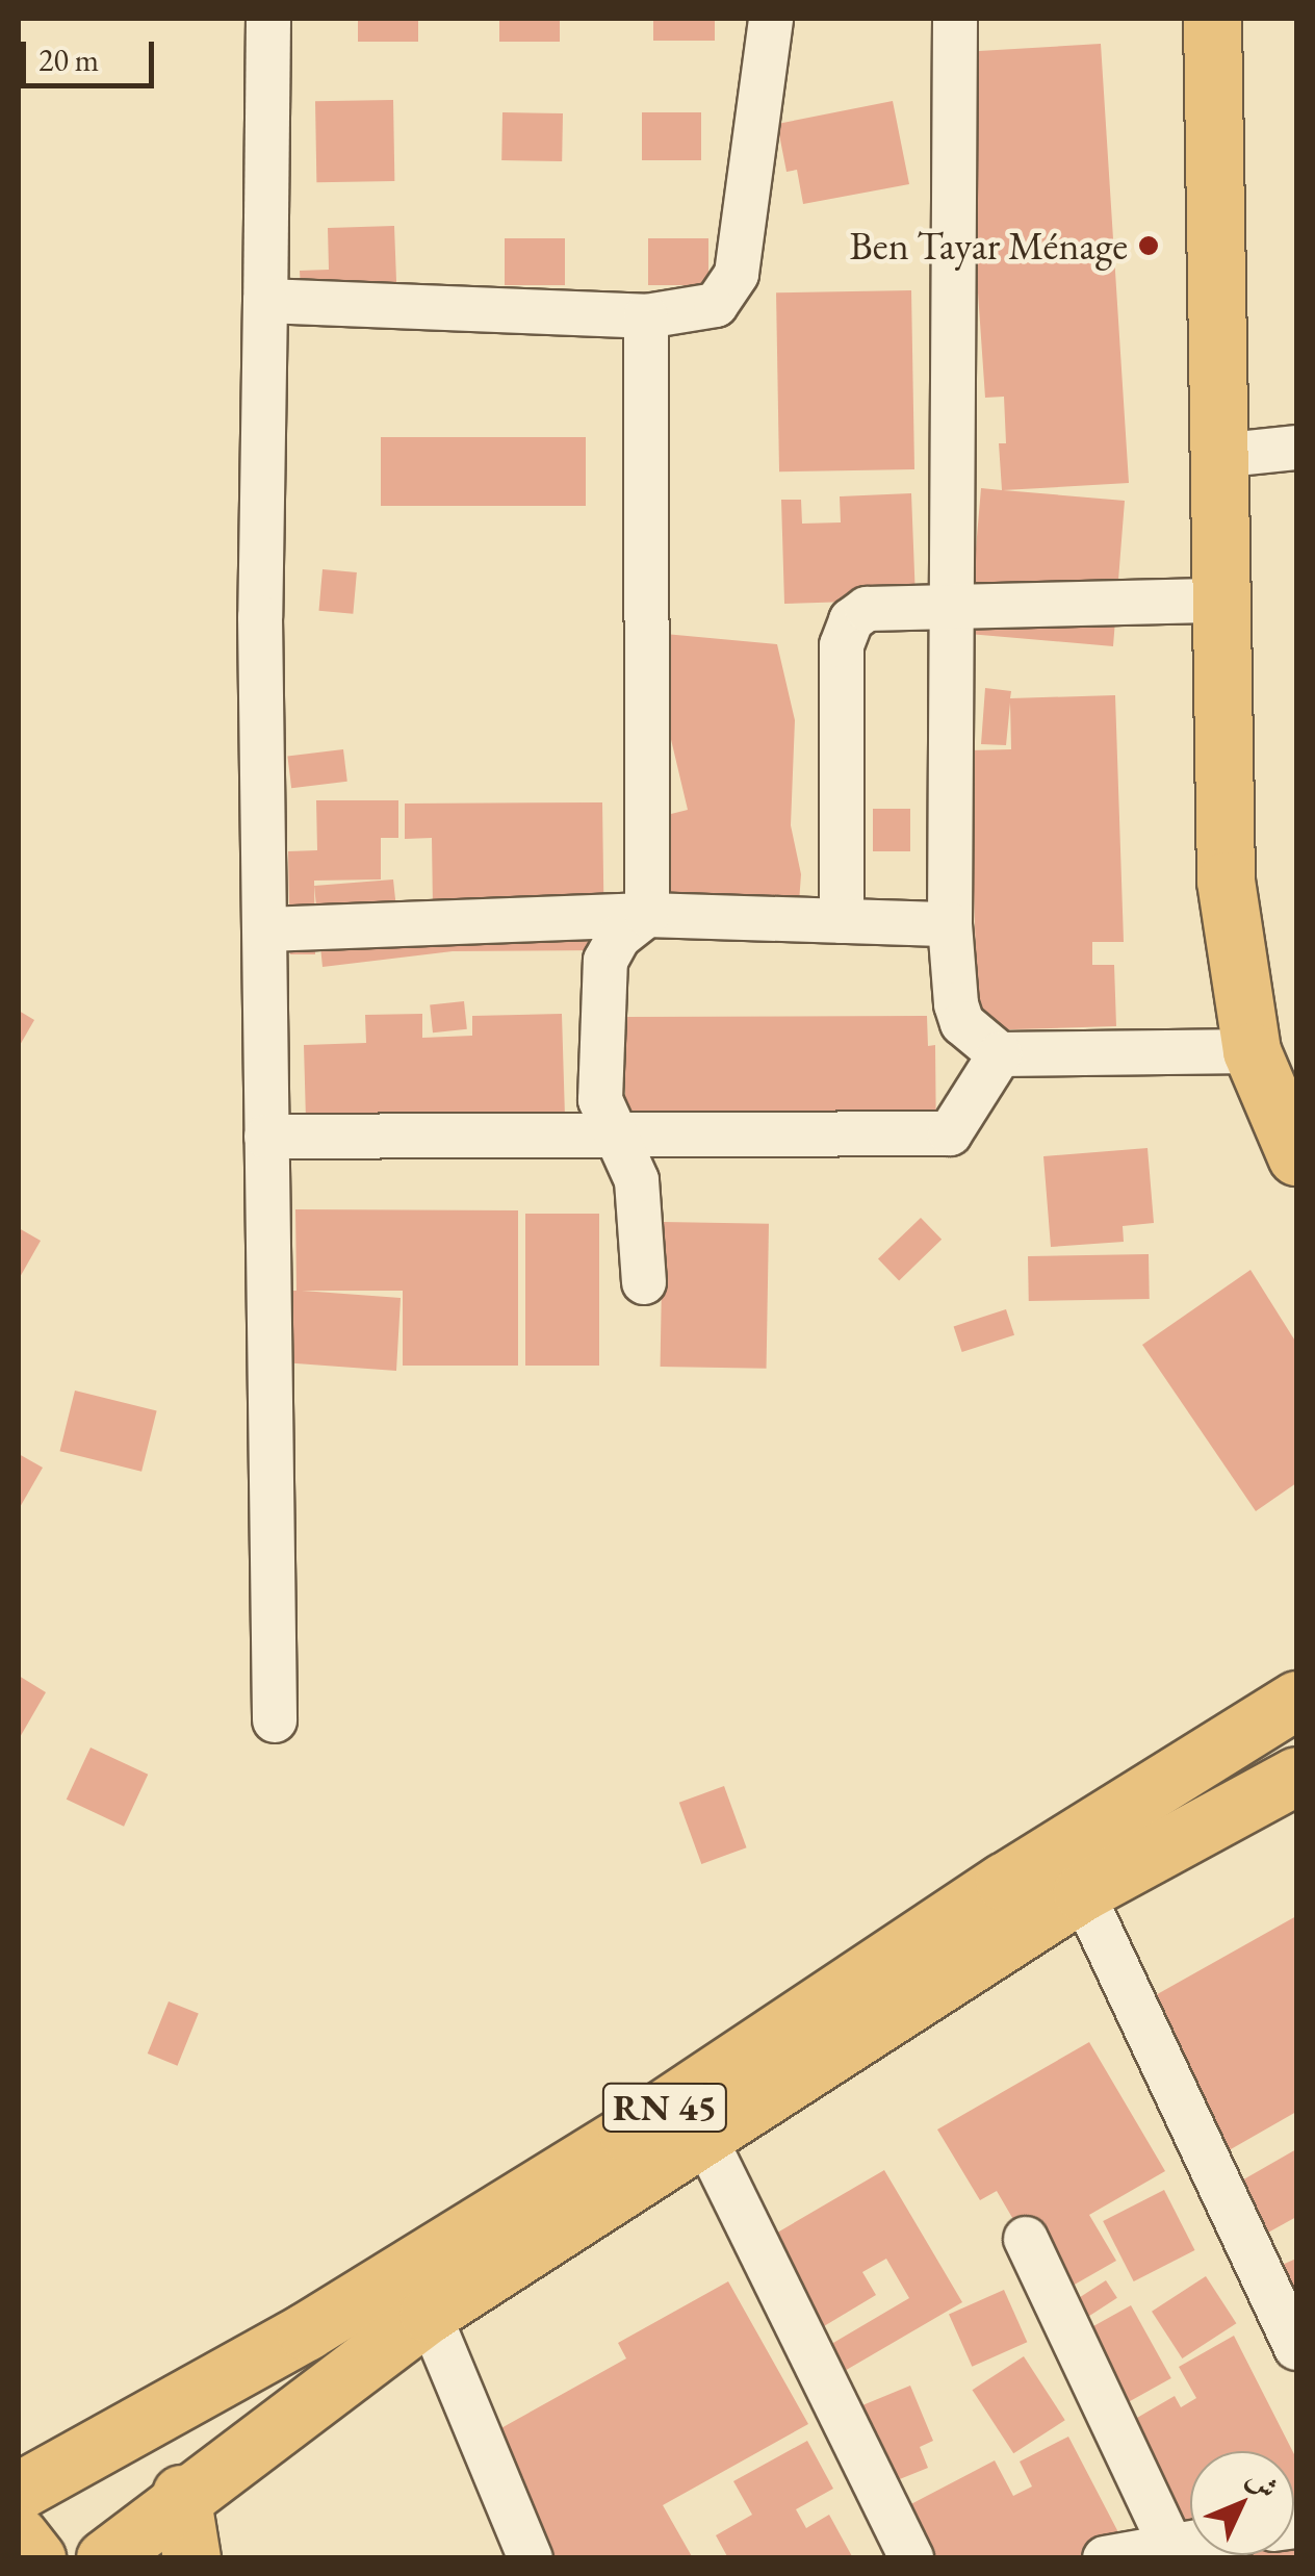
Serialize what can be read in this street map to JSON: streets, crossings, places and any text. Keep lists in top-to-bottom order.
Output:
{
  "streets": {
    "main road": ["RN 45"]
  },
  "places": ["Ben Tayar Ménage"],
  "scale_bar": "20 m",
  "north": "top right"
}
